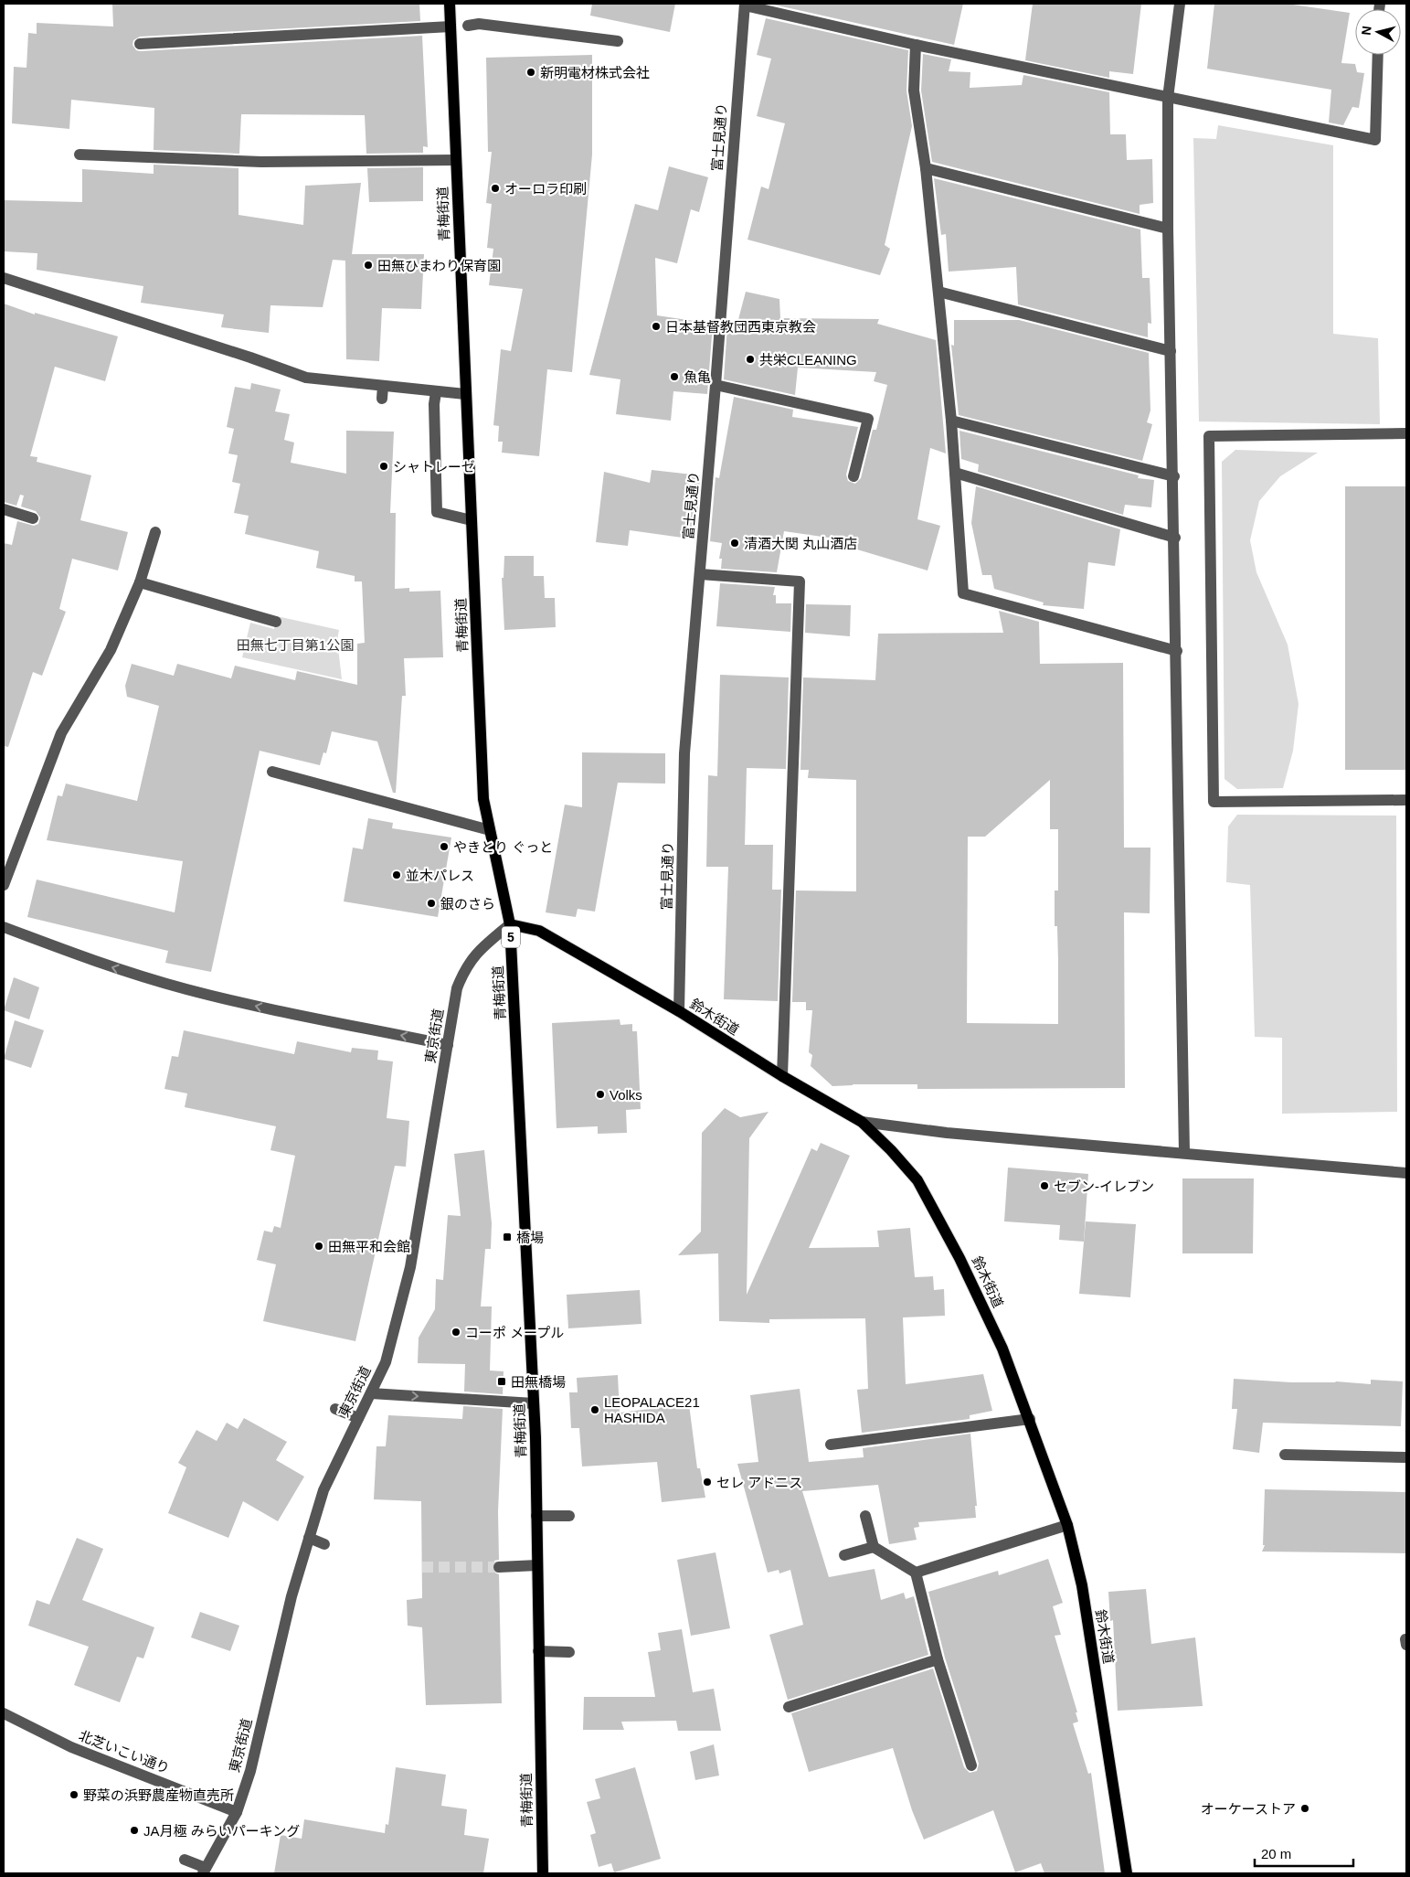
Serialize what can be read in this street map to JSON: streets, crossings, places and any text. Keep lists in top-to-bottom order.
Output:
{
  "streets": {
    "main road": ["青梅街道", "5", "鈴木街道"],
    "street": ["富士見通り", "東京街道", "北芝いこい通り"]
  },
  "crossings": [
    ["富士見通り", "鈴木街道"],
    ["青梅街道", "鈴木街道"],
    ["青梅街道", "東京街道"],
    ["鈴木街道", "東京街道"],
    ["東京街道", "北芝いこい通り"]
  ],
  "parks": ["田無七丁目第1公園"],
  "places": {
    "other": [
      "新明電材株式会社",
      "オーロラ印刷",
      "田無ひまわり保育園",
      "日本基督教団西東京教会",
      "共栄CLEANING",
      "魚亀",
      "シャトレーゼ",
      "清酒大関 丸山酒店",
      "やきとり ぐっと",
      "並木パレス",
      "銀のさら",
      "Volks",
      "セブン-イレブン",
      "田無平和会館",
      "コーポ メープル",
      "LEOPALACE21 HASHIDA",
      "セレ アドニス",
      "野菜の浜野農産物直売所",
      "オーケーストア",
      "JA月極 みらいパーキング"
    ],
    "transit": ["橋場", "田無橋場"]
  },
  "scale_bar": "20 m",
  "north": "left"
}
